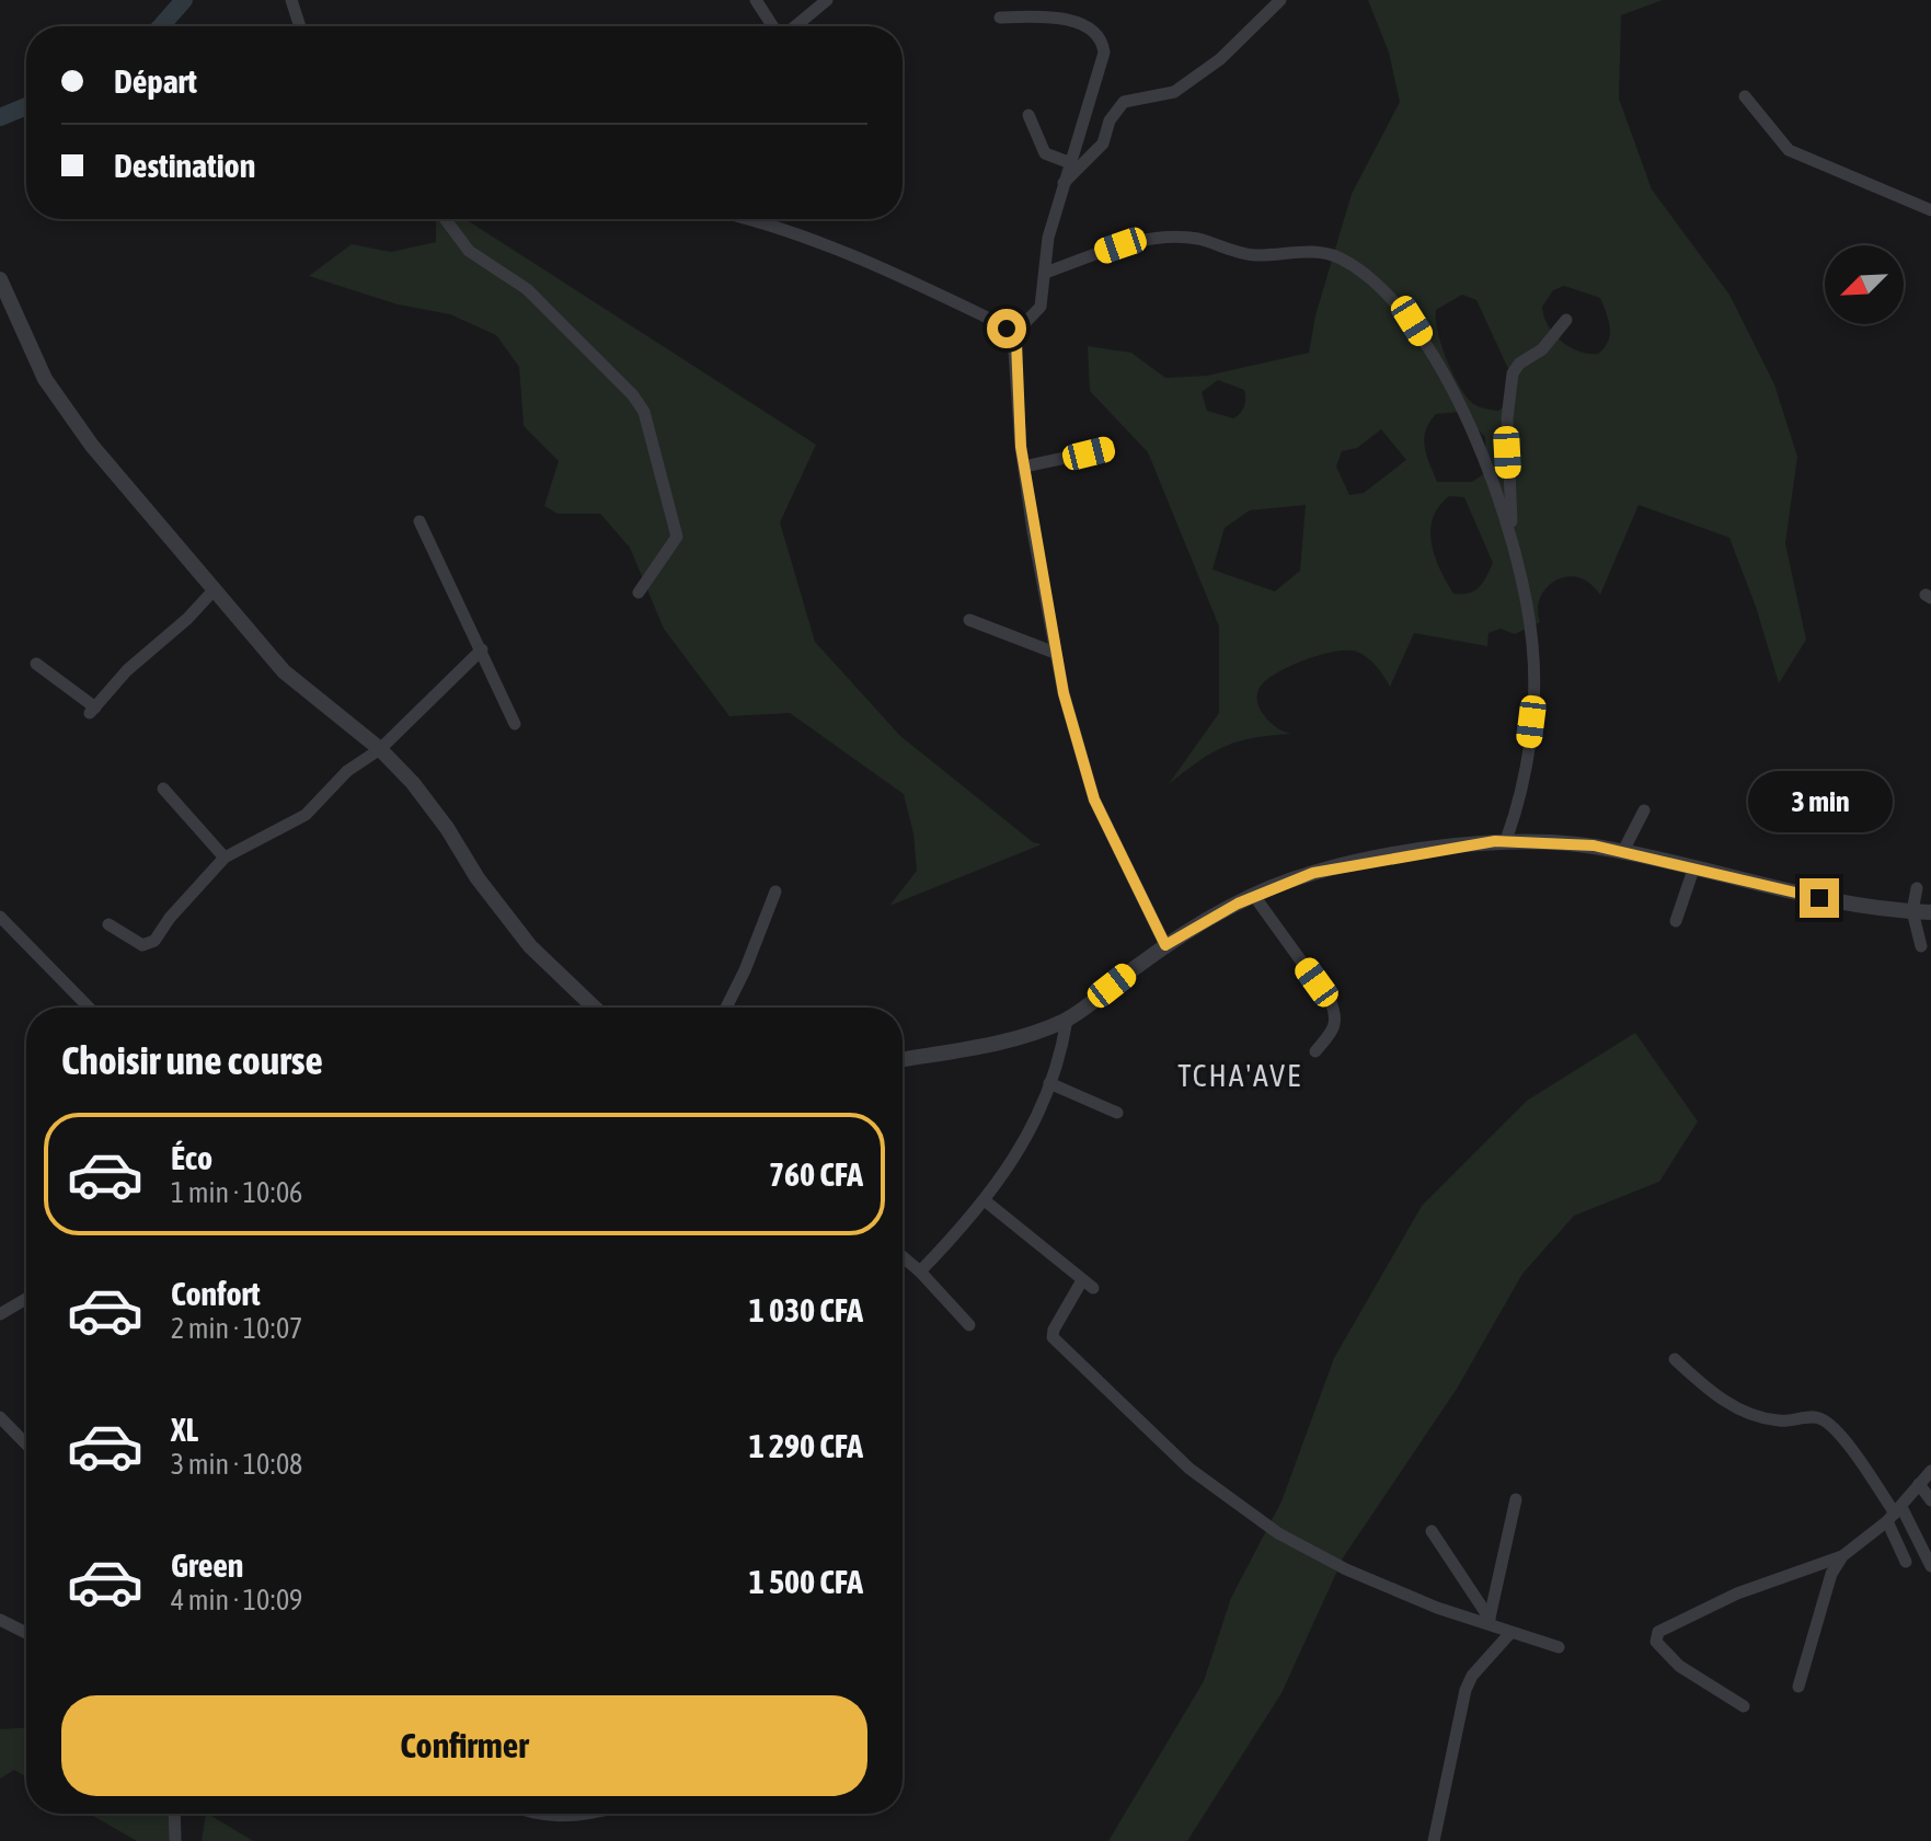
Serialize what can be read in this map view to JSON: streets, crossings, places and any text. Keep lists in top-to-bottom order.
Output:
{
  "districts": ["TCHA'AVE"],
  "north": "bottom left",
  "page": {
    "banner": ["Départ", "Destination"],
    "bubble": "3 min",
    "heading": "Choisir une course",
    "list": [
      {
        "name": "Éco",
        "note": "1 min · 10:06",
        "value": "760 CFA"
      },
      {
        "name": "Confort",
        "note": "2 min · 10:07",
        "value": "1 030 CFA"
      },
      {
        "name": "XL",
        "note": "3 min · 10:08",
        "value": "1 290 CFA"
      },
      {
        "name": "Green",
        "note": "4 min · 10:09",
        "value": "1 500 CFA"
      }
    ],
    "buttons": "Confirmer"
  }
}
